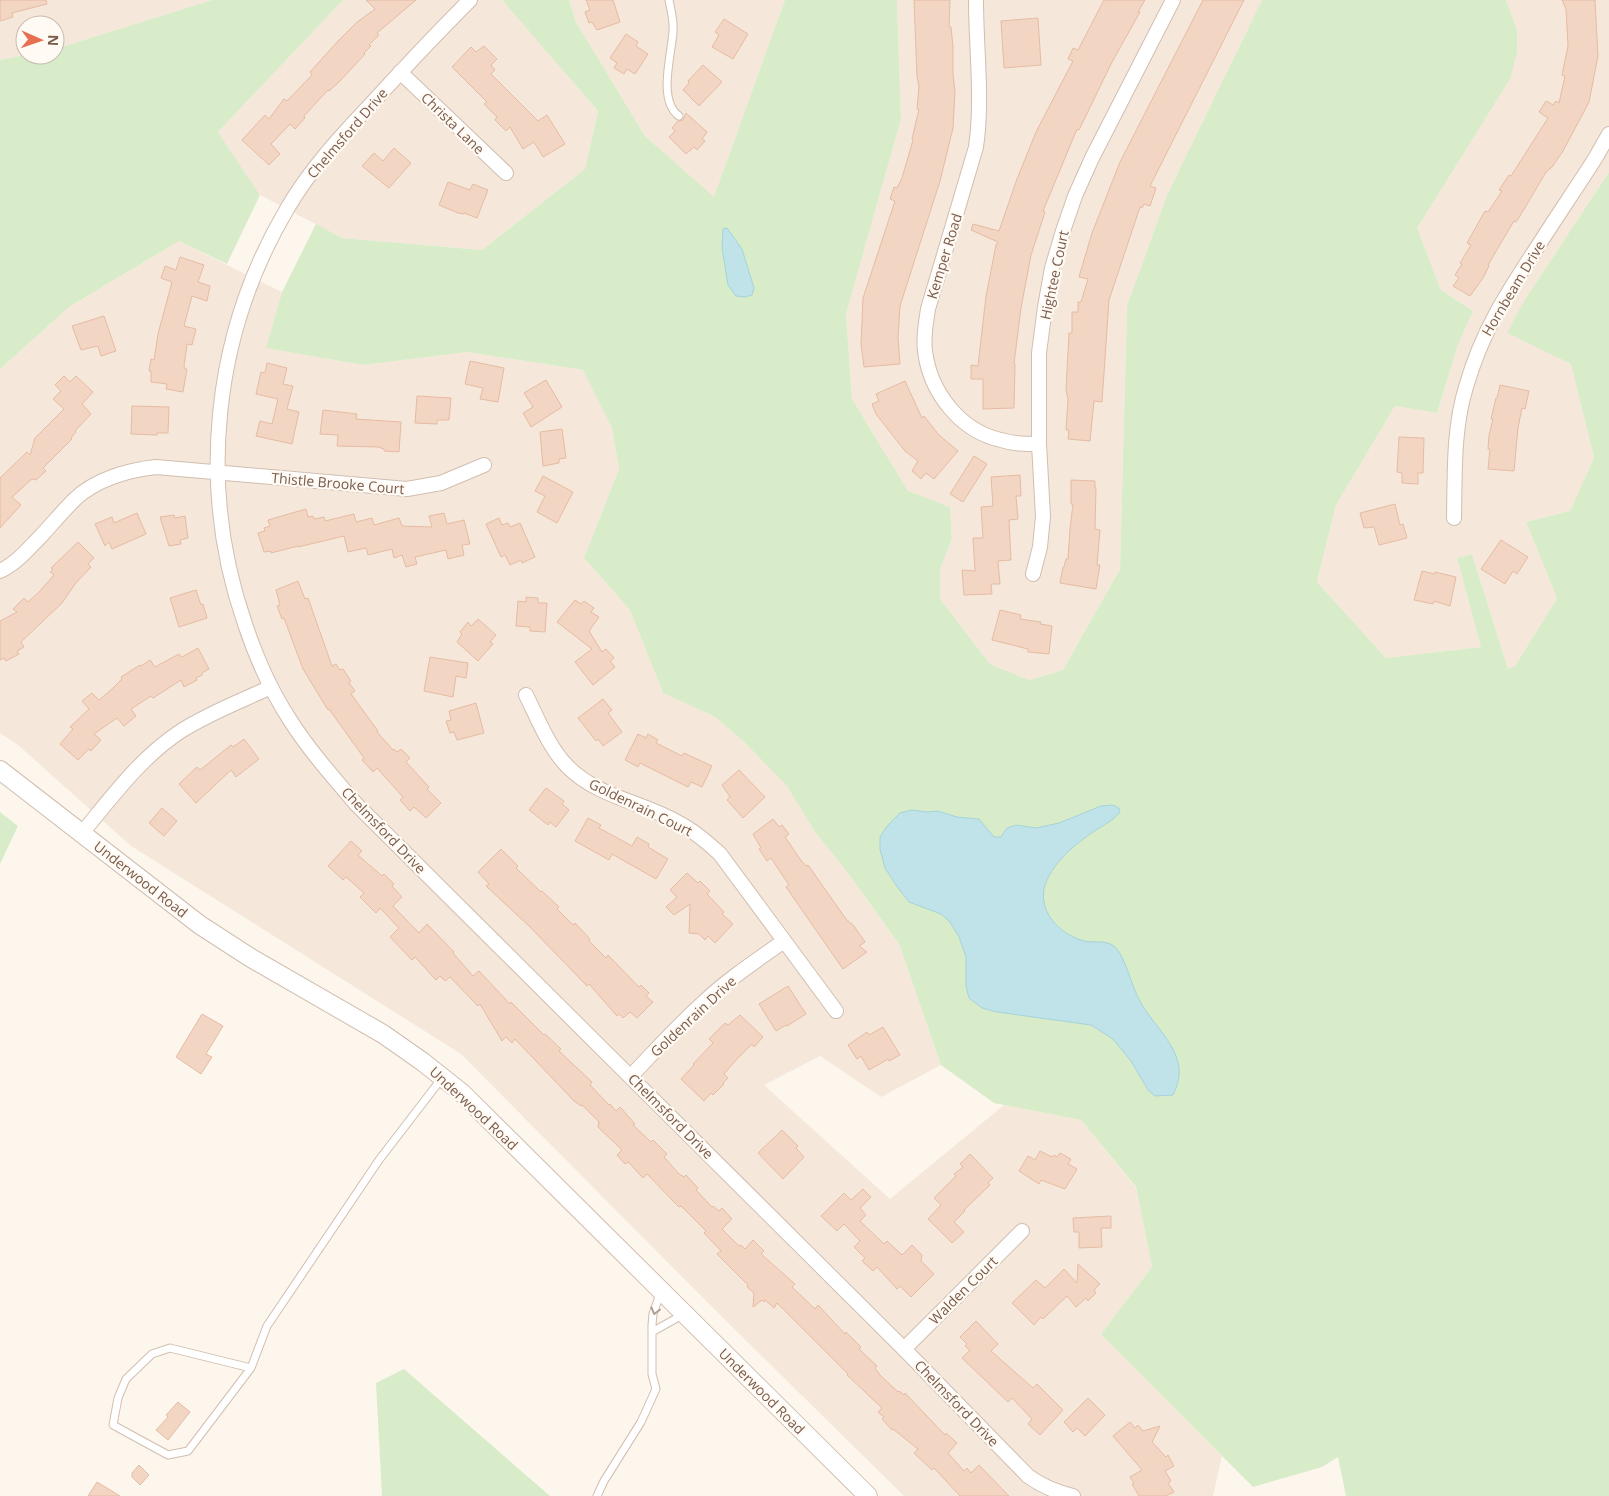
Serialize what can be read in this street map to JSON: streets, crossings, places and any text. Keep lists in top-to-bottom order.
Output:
{
  "streets": {
    "street": [
      "Christa Lane",
      "Chelmsford Drive",
      "Kemper Road",
      "Hightee Court",
      "Hornbeam Drive",
      "Thistle Brooke Court",
      "Goldenrain Court",
      "Underwood Road",
      "Goldenrain Drive",
      "Walden Court"
    ]
  },
  "crossings": [
    ["Christa Lane", "Chelmsford Drive"],
    ["Chelmsford Drive", "Thistle Brooke Court"],
    ["Chelmsford Drive", "Goldenrain Drive"],
    ["Chelmsford Drive", "Walden Court"],
    ["Kemper Road", "Hightee Court"],
    ["Goldenrain Court", "Goldenrain Drive"]
  ],
  "north": "right"
}
